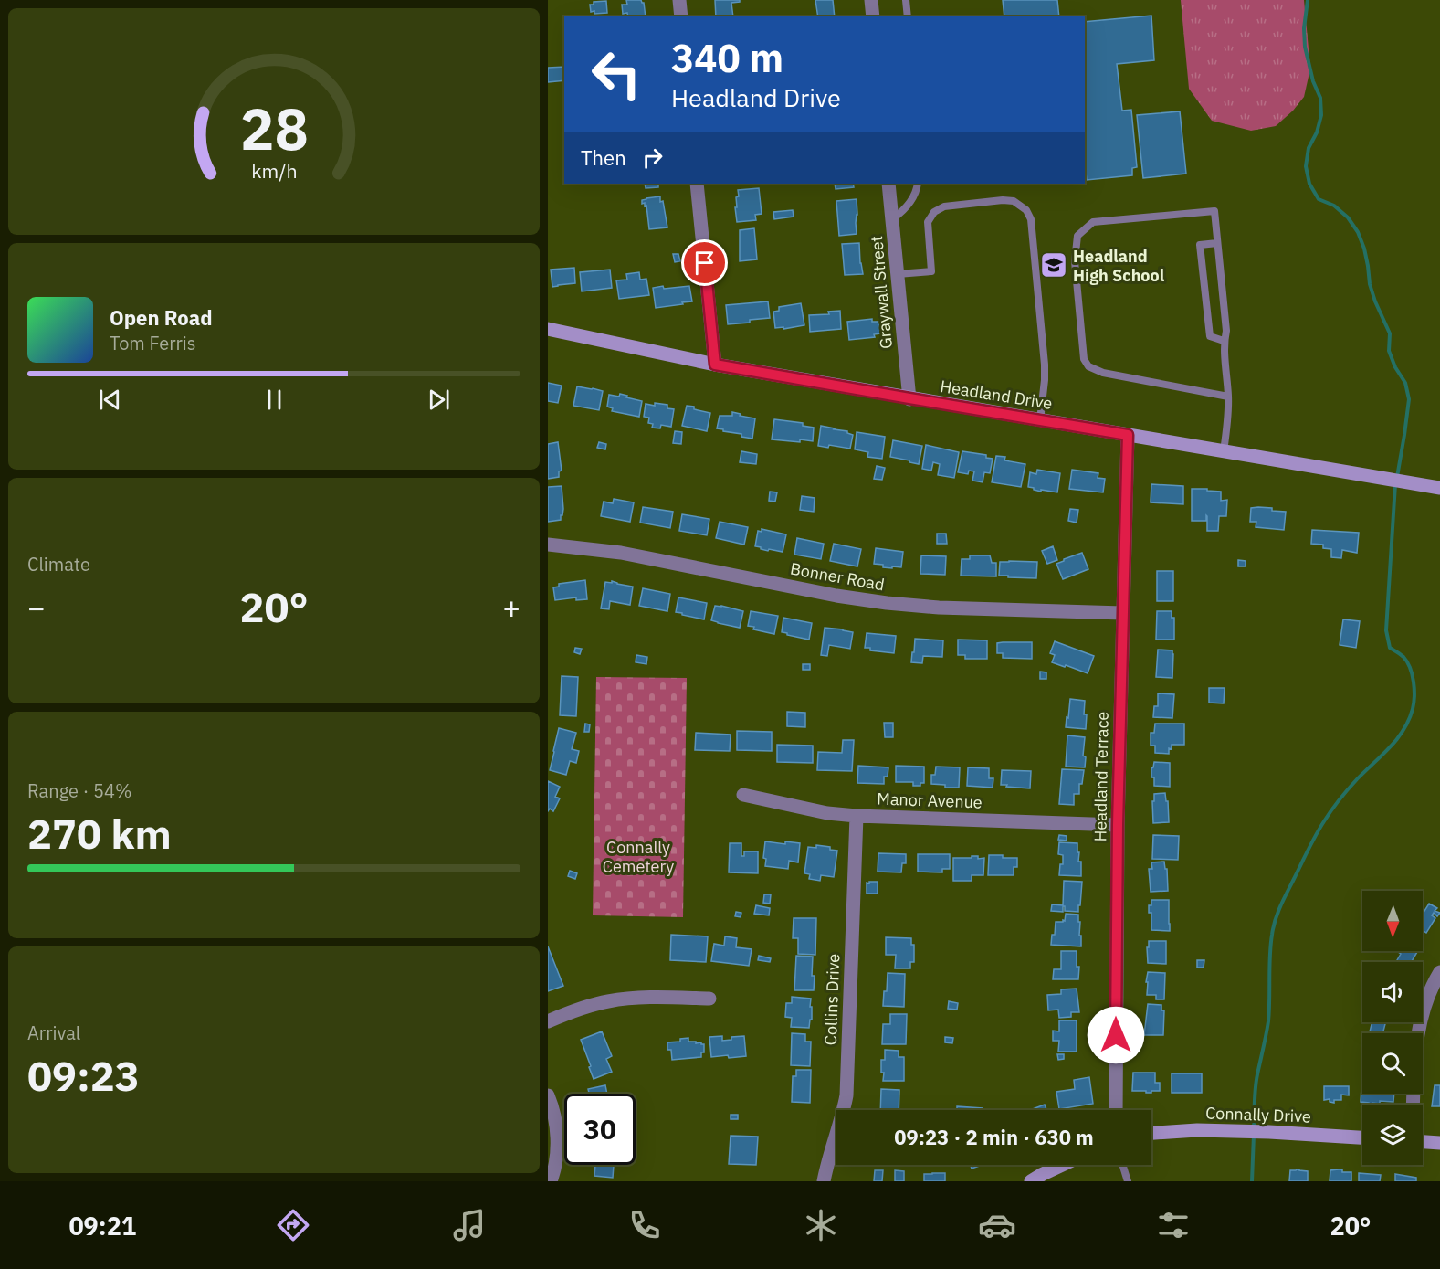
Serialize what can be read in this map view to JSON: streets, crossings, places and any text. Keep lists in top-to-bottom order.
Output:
{
  "streets": {
    "main road": ["Headland Drive", "Connally Drive"],
    "street": [
      "Graywall Street",
      "Bonner Road",
      "Headland Terrace",
      "Manor Avenue",
      "Collins Drive"
    ]
  },
  "crossings": [
    ["Graywall Street", "Headland Drive"],
    ["Headland Drive", "Headland Terrace"],
    ["Bonner Road", "Headland Terrace"],
    ["Headland Terrace", "Manor Avenue"],
    ["Manor Avenue", "Collins Drive"]
  ],
  "parks": ["Connally Cemetery"],
  "places": {
    "school or university": ["Headland High School"]
  },
  "north": "bottom",
  "page": {
    "turn": ["340 m", "Headland Drive"],
    "then": "Then",
    "song": ["Open Road", "Tom Ferris"],
    "tile": [
      "Climate",
      ["Range · 54%", "270 km"],
      ["Arrival", "09:23"]
    ],
    "heat": ["−", "20°", "+"],
    "limit": "30",
    "trip": "09:23 · 2 min · 630 m",
    "tabs": ["09:21", "20°"],
    "gauge": ["28", "km/h"]
  }
}
